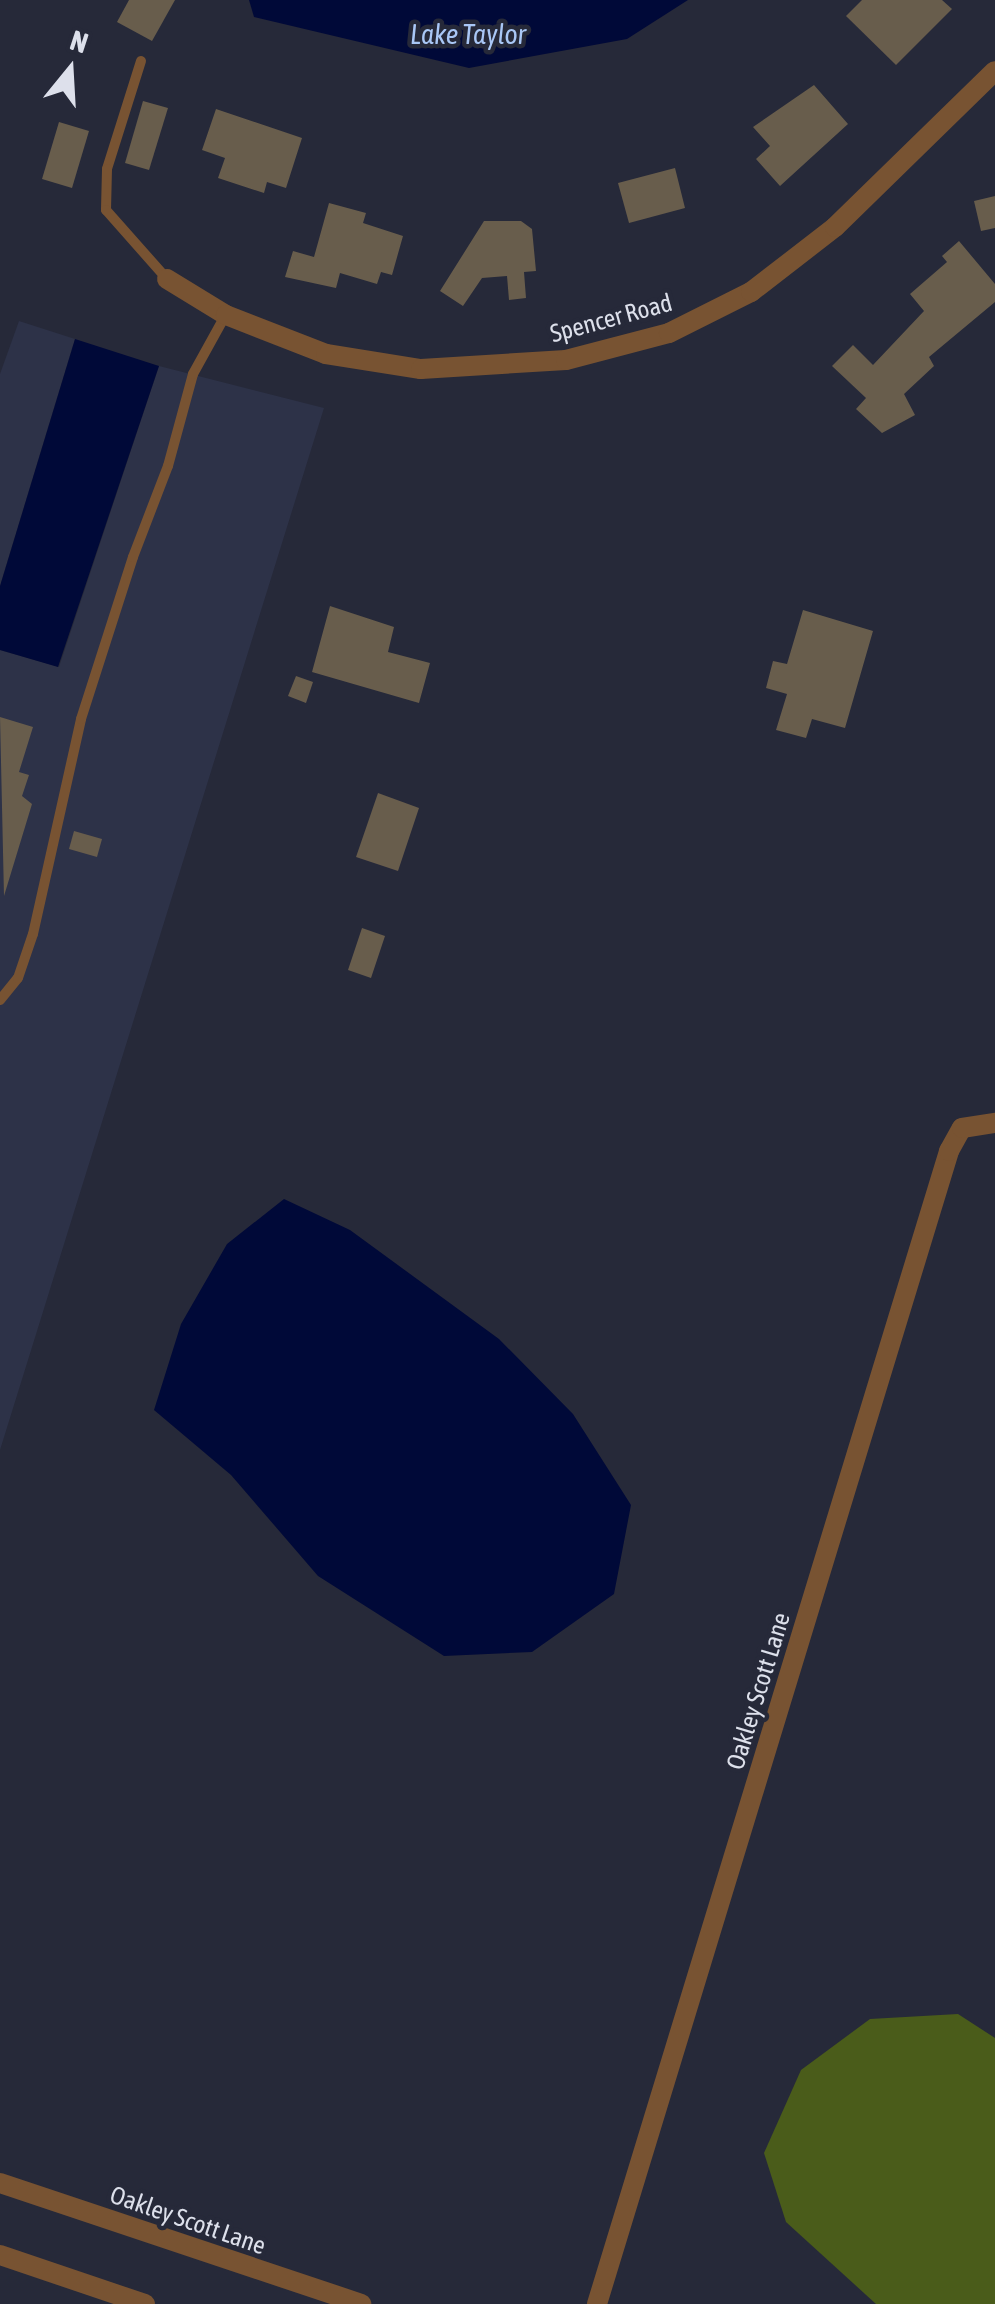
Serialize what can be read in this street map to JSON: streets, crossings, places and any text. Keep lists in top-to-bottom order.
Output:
{
  "streets": {
    "street": ["Spencer Road", "Oakley Scott Lane"]
  },
  "water": ["Lake Taylor"],
  "north": "top"
}
